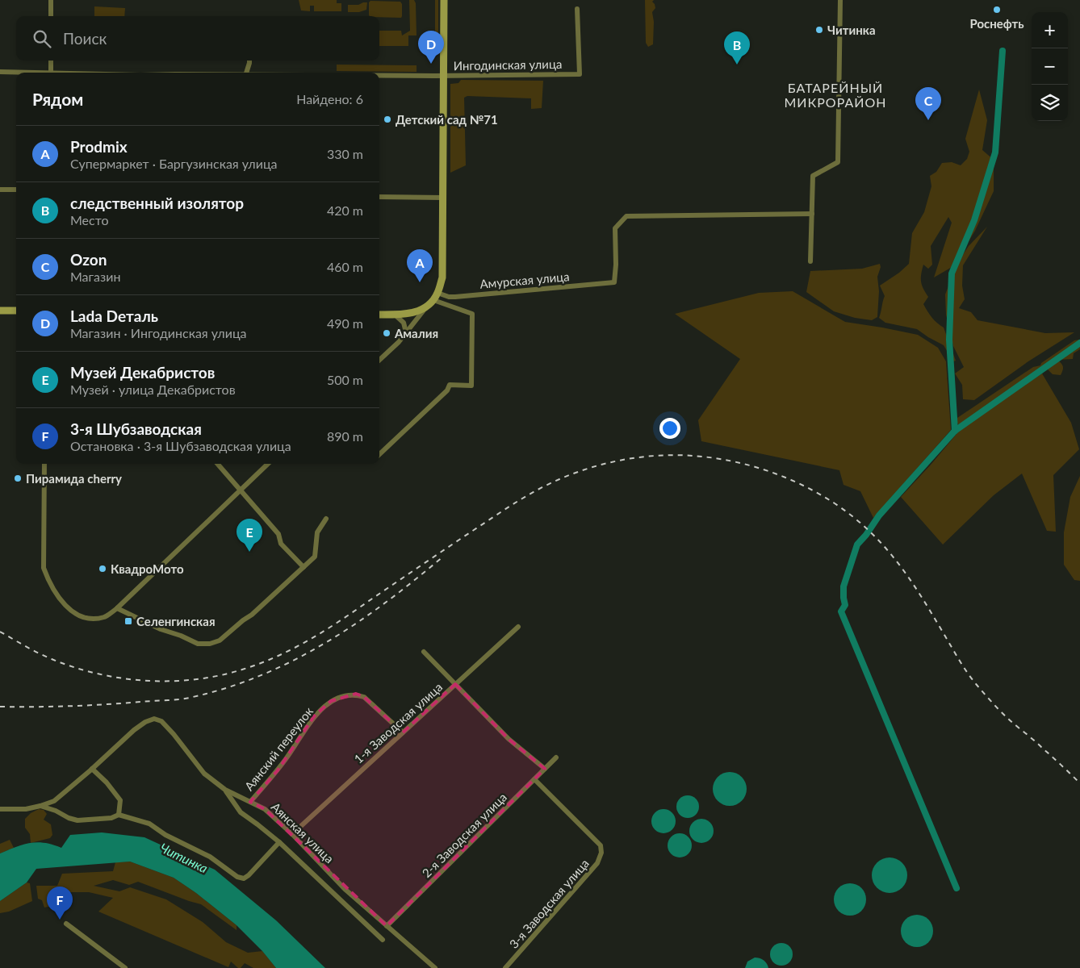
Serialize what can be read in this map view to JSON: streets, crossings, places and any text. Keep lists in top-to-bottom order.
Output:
{
  "streets": {
    "street": [
      "Ингодинская улица",
      "Амурская улица",
      "1-я Заводская улица",
      "Аянский переулок",
      "Аянская улица",
      "2-я Заводская улица",
      "3-я Заводская улица"
    ]
  },
  "crossings": [
    ["1-я Заводская улица", "Аянский переулок"],
    ["1-я Заводская улица", "Аянская улица"],
    ["Аянский переулок", "Аянская улица"],
    ["Аянская улица", "2-я Заводская улица"],
    ["2-я Заводская улица", "3-я Заводская улица"]
  ],
  "districts": ["БАТАРЕЙНЫЙ МИКРОРАЙОН"],
  "water": ["Читинка"],
  "places": {
    "other": [
      "Роснефть",
      "Читинка",
      "Детский сад №71",
      "Амалия",
      "Пирамида cherry",
      "КвадроМото"
    ],
    "transit": ["Селенгинская"]
  },
  "page": {
    "map_buttons": ["+", "−"],
    "search": "Поиск",
    "pins": [
      "D",
      "B",
      "C",
      "A",
      "E",
      "F"
    ],
    "heading": ["Рядом", "Найдено: 6"],
    "list": [
      {
        "mark": "A",
        "name": "Prodmix",
        "note": "Супермаркет · Баргузинская улица",
        "value": "330 m"
      },
      {
        "mark": "B",
        "name": "следственный изолятор",
        "note": "Место",
        "value": "420 m"
      },
      {
        "mark": "C",
        "name": "Ozon",
        "note": "Магазин",
        "value": "460 m"
      },
      {
        "mark": "D",
        "name": "Lada Dеталь",
        "note": "Магазин · Ингодинская улица",
        "value": "490 m"
      },
      {
        "mark": "E",
        "name": "Музей Декабристов",
        "note": "Музей · улица Декабристов",
        "value": "500 m"
      },
      {
        "mark": "F",
        "name": "3-я Шубзаводская",
        "note": "Остановка · 3-я Шубзаводская улица",
        "value": "890 m"
      }
    ]
  }
}
